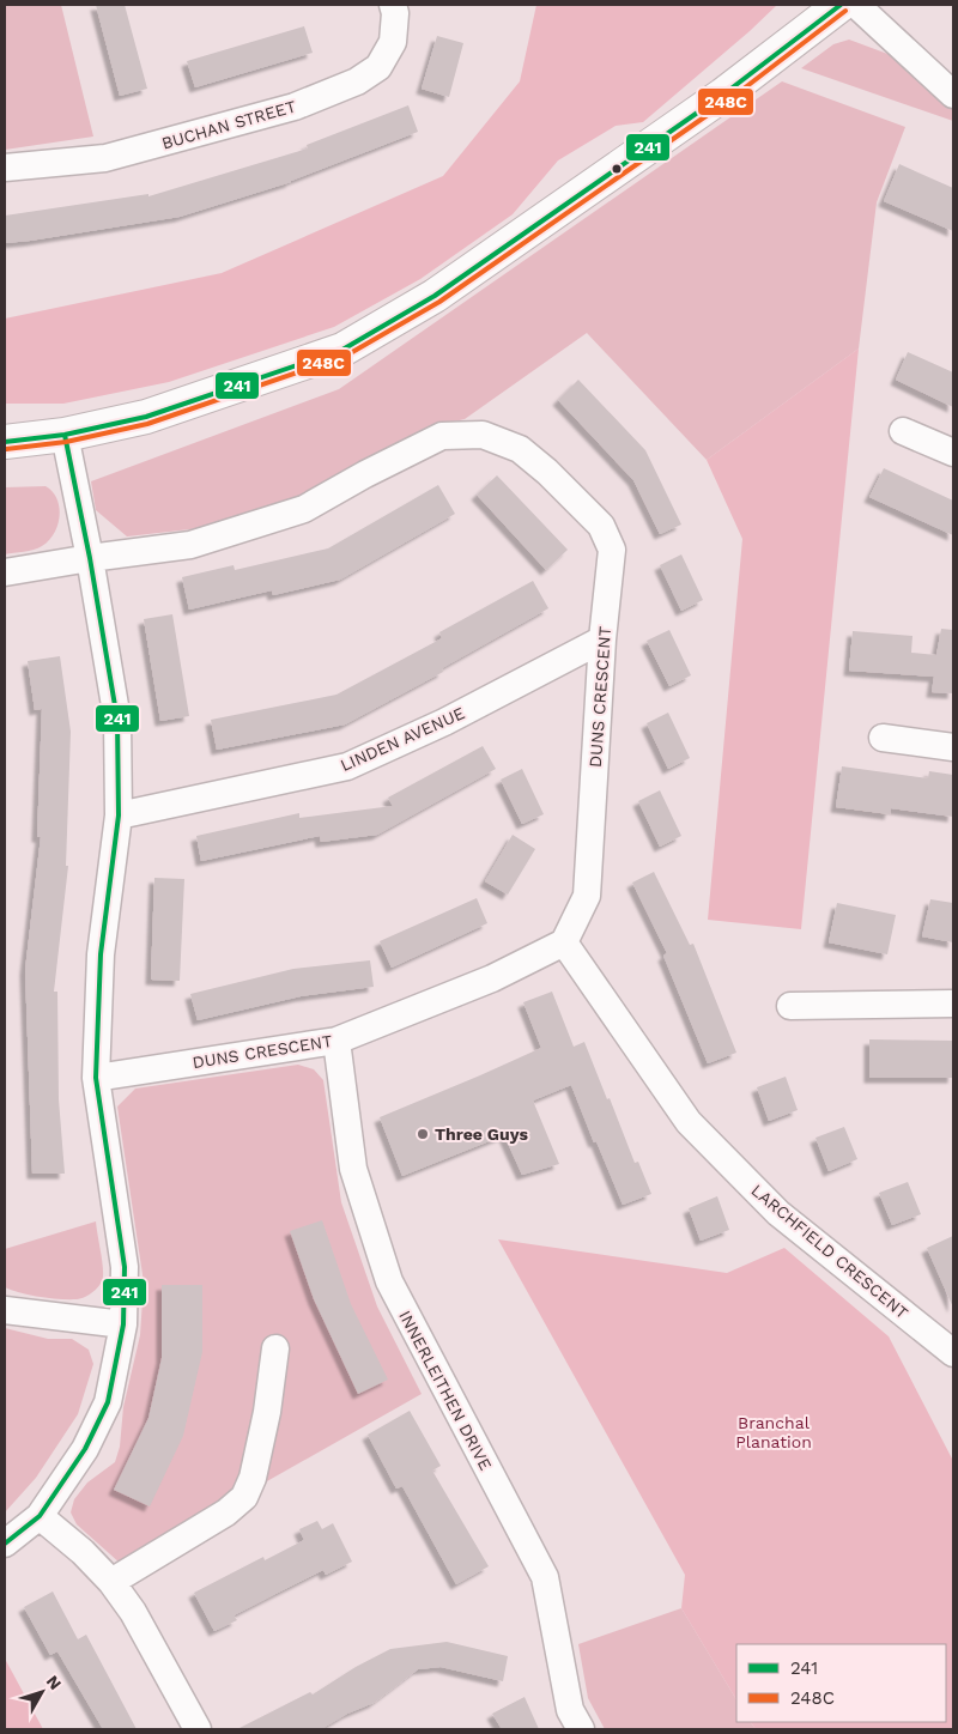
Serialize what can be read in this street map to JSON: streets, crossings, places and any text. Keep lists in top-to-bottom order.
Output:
{
  "streets": {
    "street": [
      "BUCHAN STREET",
      "DUNS CRESCENT",
      "LINDEN AVENUE",
      "LARCHFIELD CRESCENT",
      "INNERLEITHEN DRIVE"
    ]
  },
  "crossings": [
    ["DUNS CRESCENT", "LINDEN AVENUE"],
    ["DUNS CRESCENT", "LARCHFIELD CRESCENT"],
    ["DUNS CRESCENT", "INNERLEITHEN DRIVE"]
  ],
  "parks": ["Branchal Planation"],
  "places": ["Three Guys"],
  "lines": ["transit line 241", "transit line 248C"],
  "legend": ["241", "248C"],
  "north": "top right"
}
